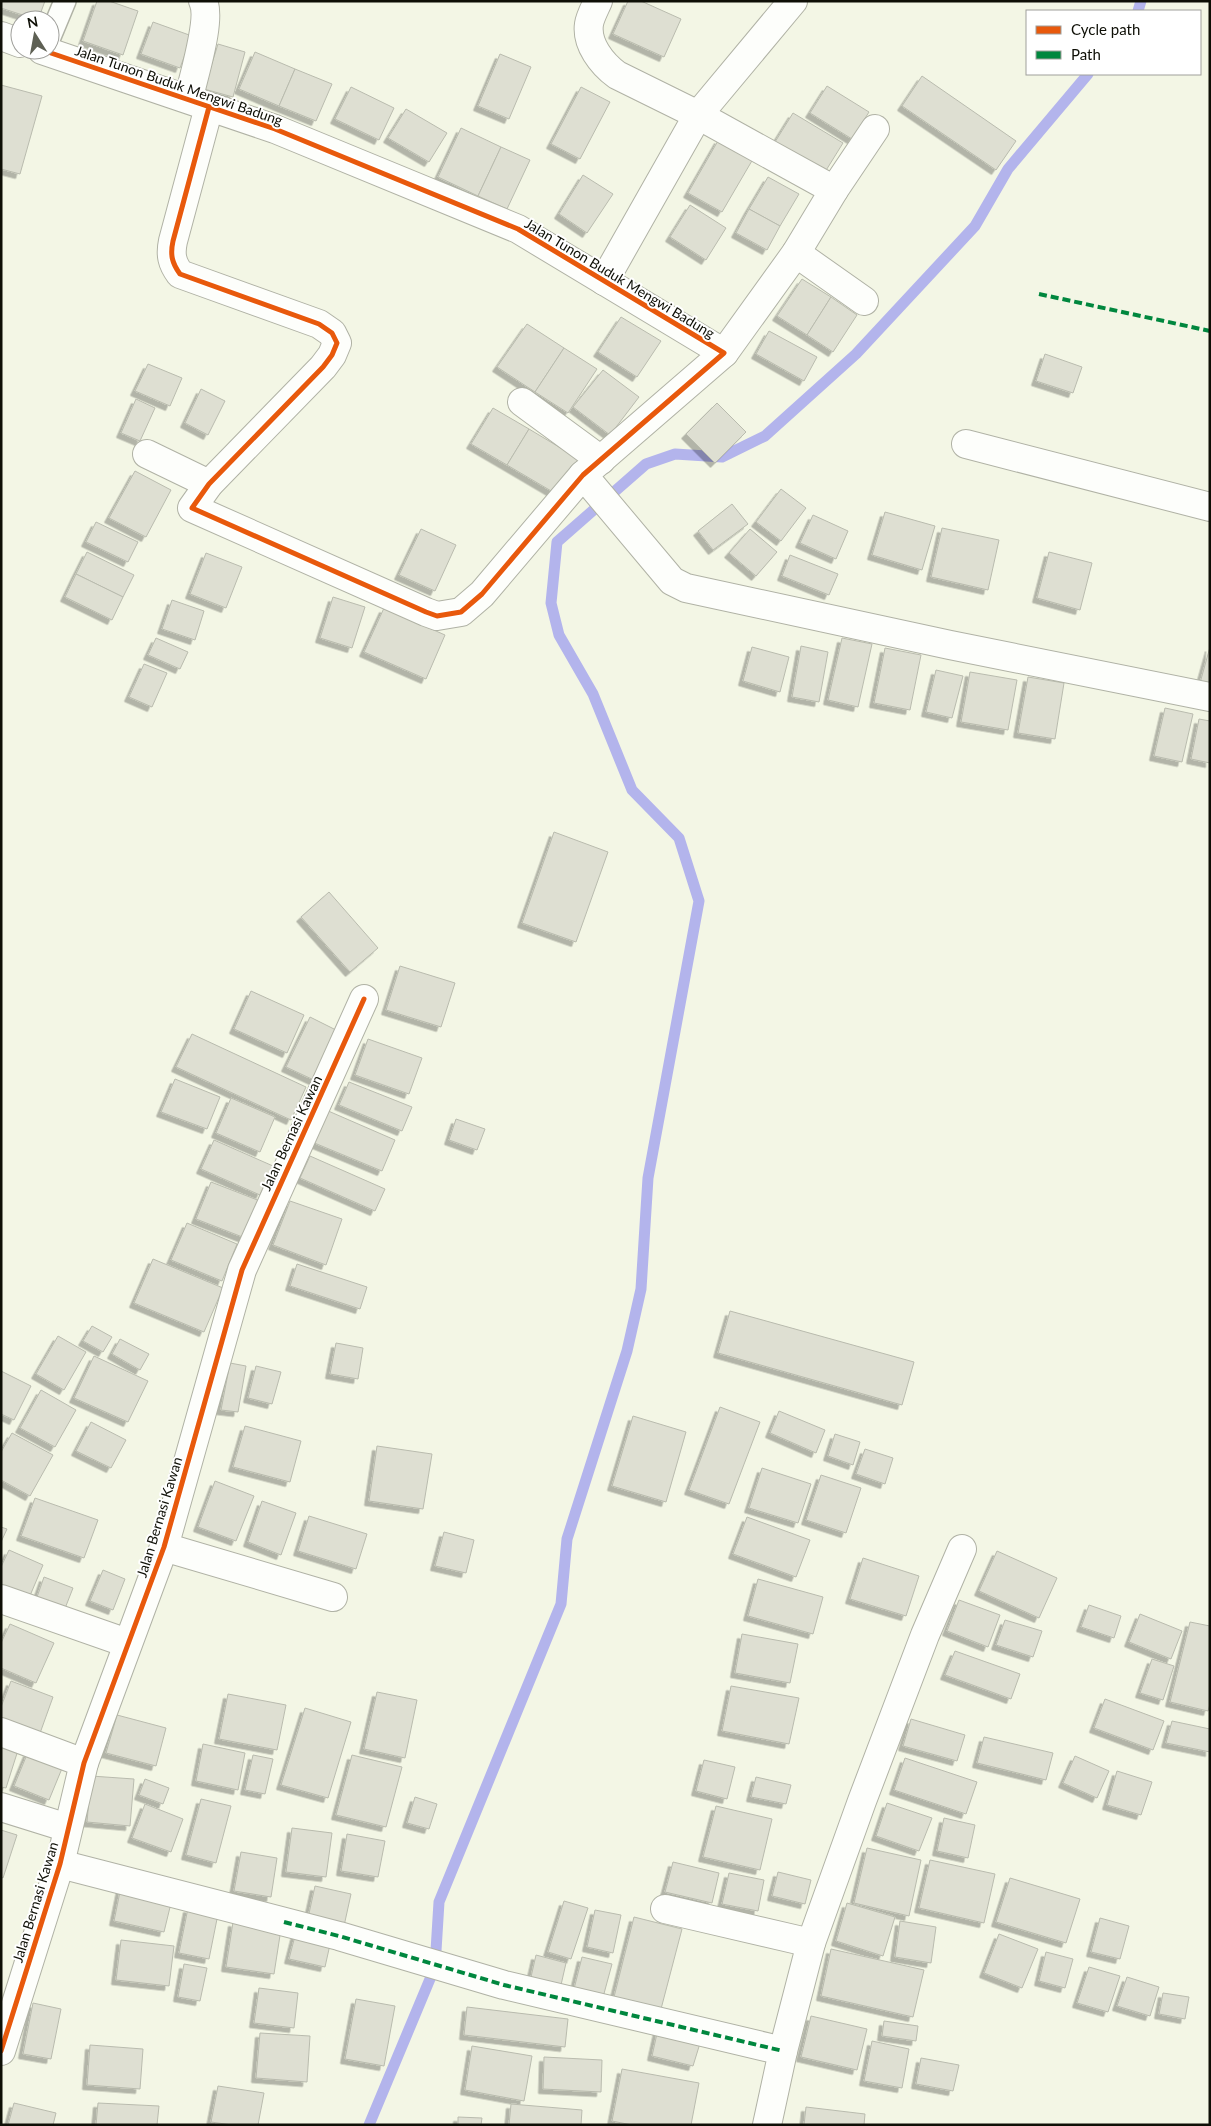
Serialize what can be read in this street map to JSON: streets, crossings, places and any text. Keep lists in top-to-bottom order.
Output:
{
  "streets": {
    "street": ["Jalan Tunon Buduk Mengwi Badung", "Jalan Bernasi Kawan"]
  },
  "legend": ["Cycle path", "Path"],
  "north": "top"
}
